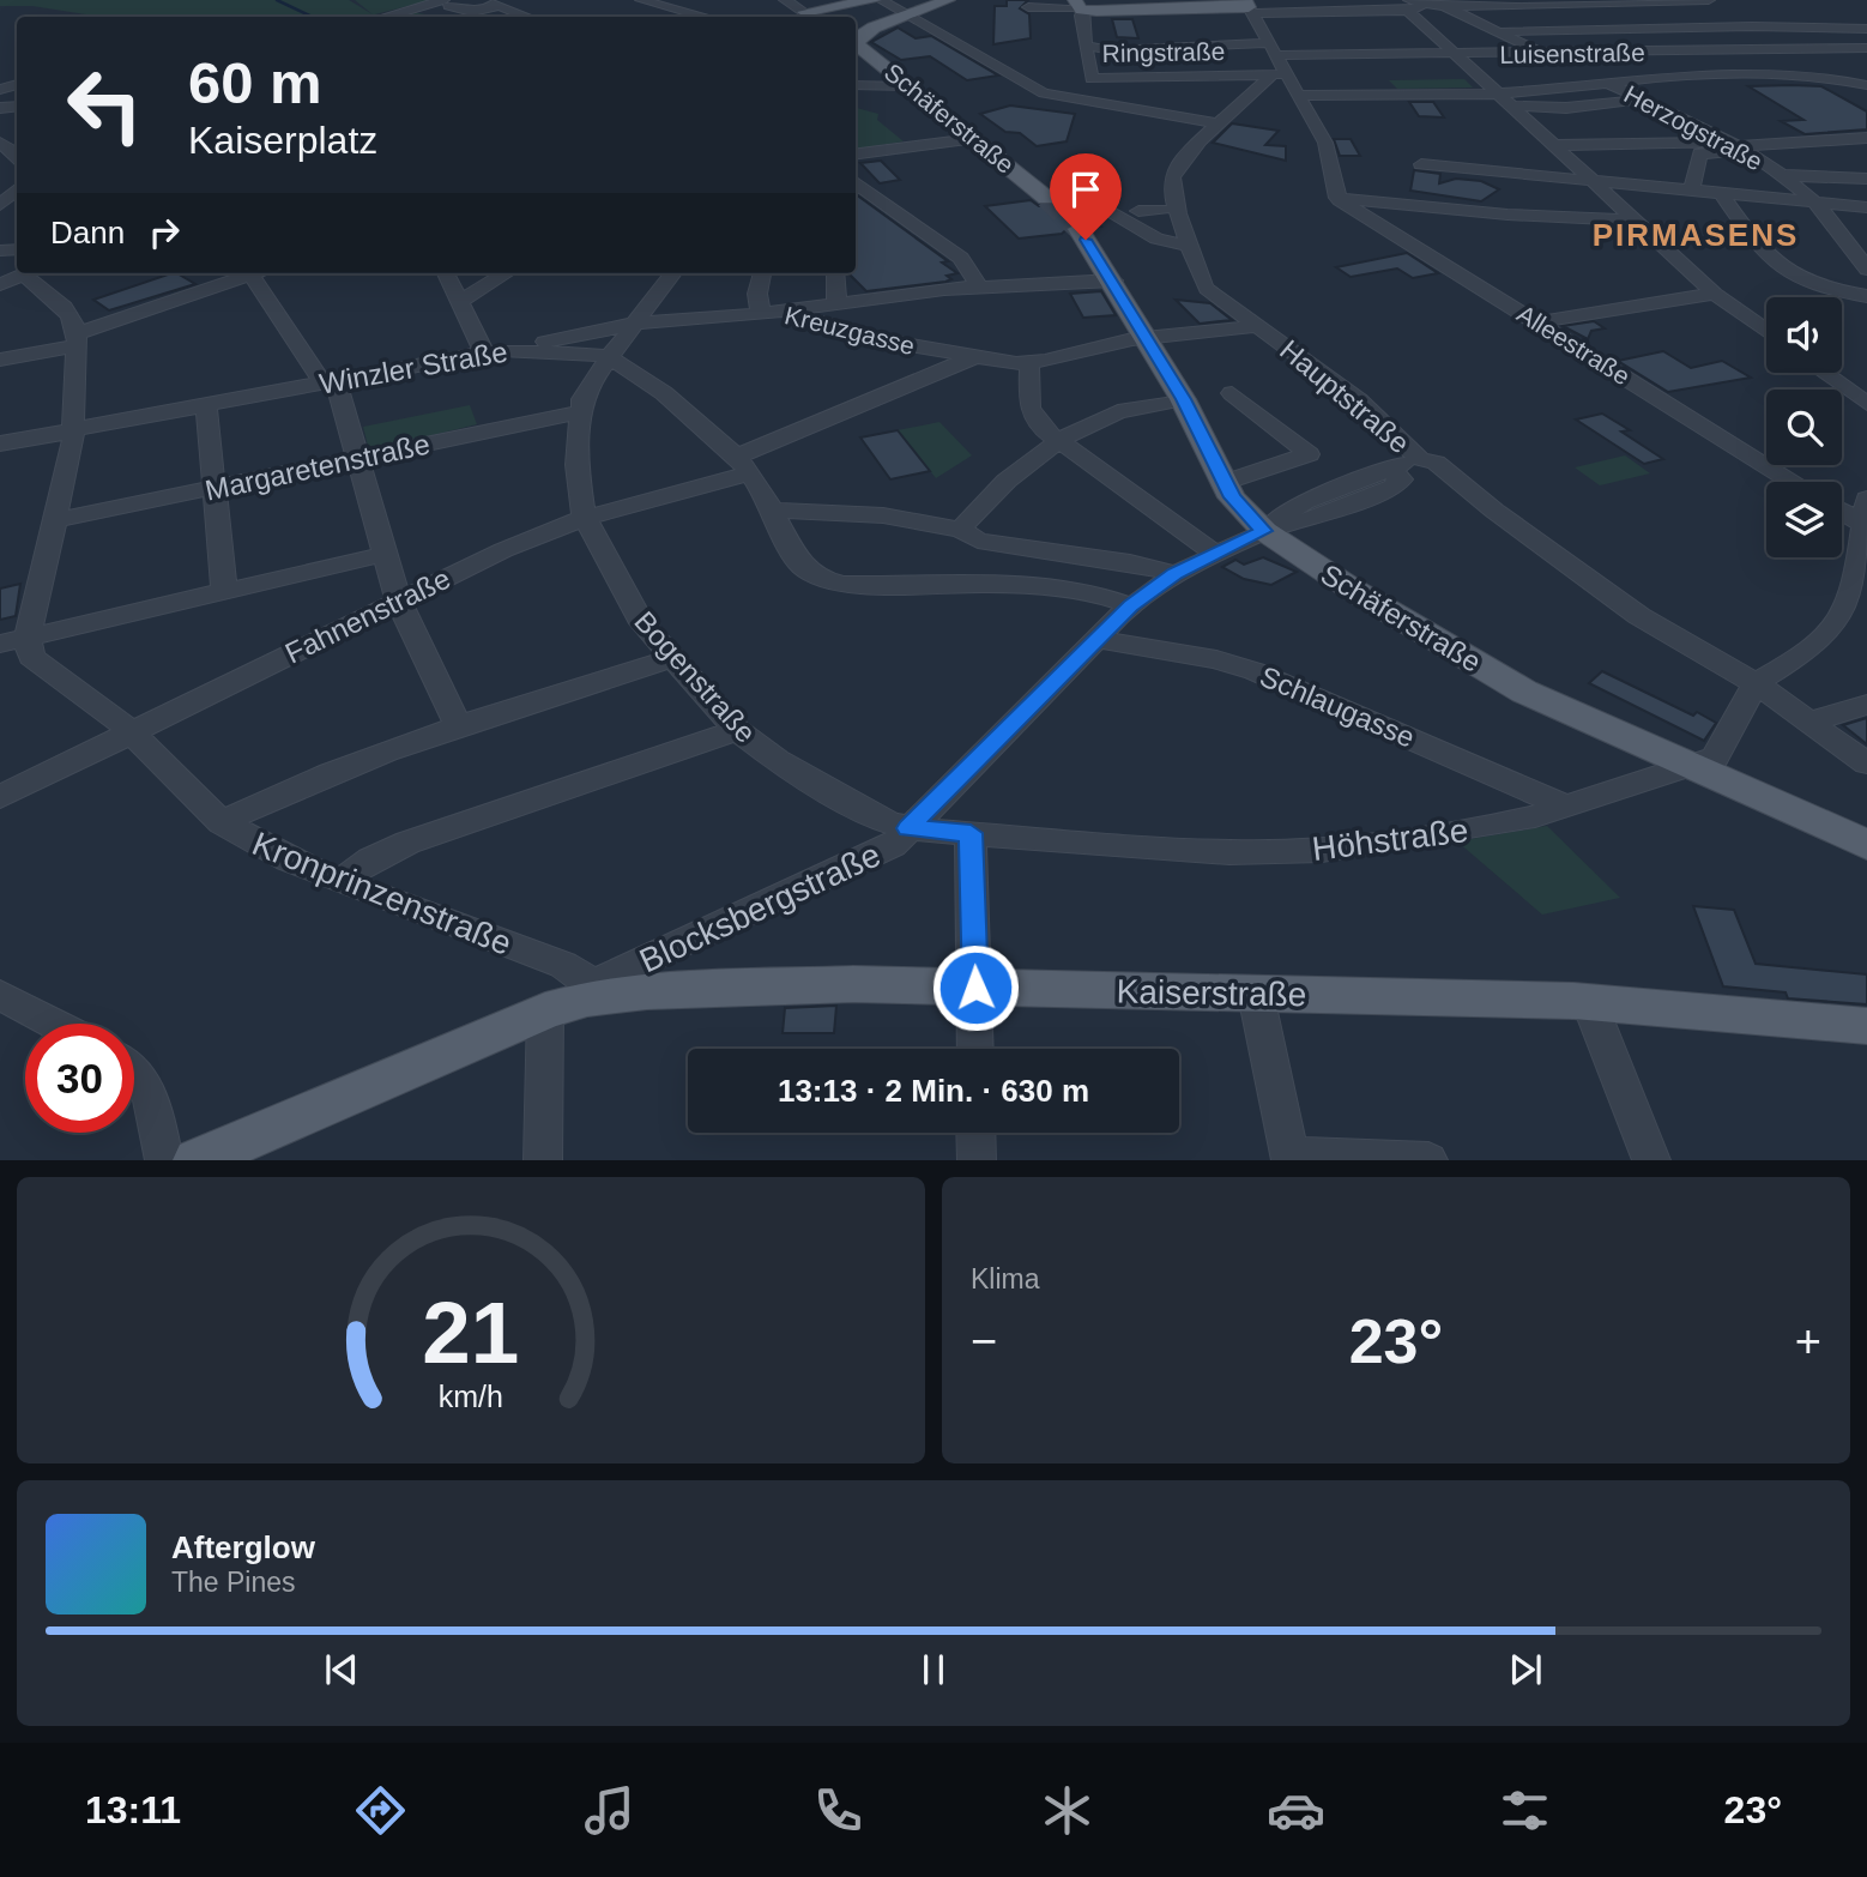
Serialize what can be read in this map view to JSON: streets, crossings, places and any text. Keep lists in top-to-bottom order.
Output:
{
  "streets": {
    "main road": ["Schäferstraße", "Blocksbergstraße", "Kaiserstraße"],
    "street": [
      "Ringstraße",
      "Luisenstraße",
      "Herzogstraße",
      "Kreuzgasse",
      "Alleestraße",
      "Winzler Straße",
      "Hauptstraße",
      "Margaretenstraße",
      "Fahnenstraße",
      "Bogenstraße",
      "Schlaugasse",
      "Höhstraße",
      "Kronprinzenstraße"
    ]
  },
  "crossings": [
    ["Ringstraße", "Luisenstraße"],
    ["Ringstraße", "Hauptstraße"],
    ["Luisenstraße", "Herzogstraße"],
    ["Schäferstraße", "Kreuzgasse"],
    ["Schäferstraße", "Höhstraße"],
    ["Schäferstraße", "Blocksbergstraße"],
    ["Kreuzgasse", "Winzler Straße"],
    ["Kreuzgasse", "Hauptstraße"],
    ["Kreuzgasse", "Fahnenstraße"],
    ["Kreuzgasse", "Bogenstraße"],
    ["Winzler Straße", "Fahnenstraße"],
    ["Winzler Straße", "Bogenstraße"],
    ["Winzler Straße", "Blocksbergstraße"],
    ["Hauptstraße", "Höhstraße"],
    ["Hauptstraße", "Blocksbergstraße"],
    ["Margaretenstraße", "Bogenstraße"],
    ["Fahnenstraße", "Bogenstraße"],
    ["Fahnenstraße", "Kronprinzenstraße"],
    ["Bogenstraße", "Höhstraße"],
    ["Bogenstraße", "Blocksbergstraße"],
    ["Schlaugasse", "Höhstraße"],
    ["Schlaugasse", "Blocksbergstraße"],
    ["Höhstraße", "Blocksbergstraße"],
    ["Kronprinzenstraße", "Blocksbergstraße"],
    ["Kronprinzenstraße", "Kaiserstraße"],
    ["Blocksbergstraße", "Kaiserstraße"]
  ],
  "districts": ["PIRMASENS"],
  "page": {
    "turn": ["60 m", "Kaiserplatz"],
    "then": "Dann",
    "limit": "30",
    "trip": "13:13 · 2 Min. · 630 m",
    "tile": "Klima",
    "heat": ["−", "23°", "+"],
    "song": ["Afterglow", "The Pines"],
    "tabs": ["13:11", "23°"],
    "gauge": ["21", "km/h"]
  }
}
